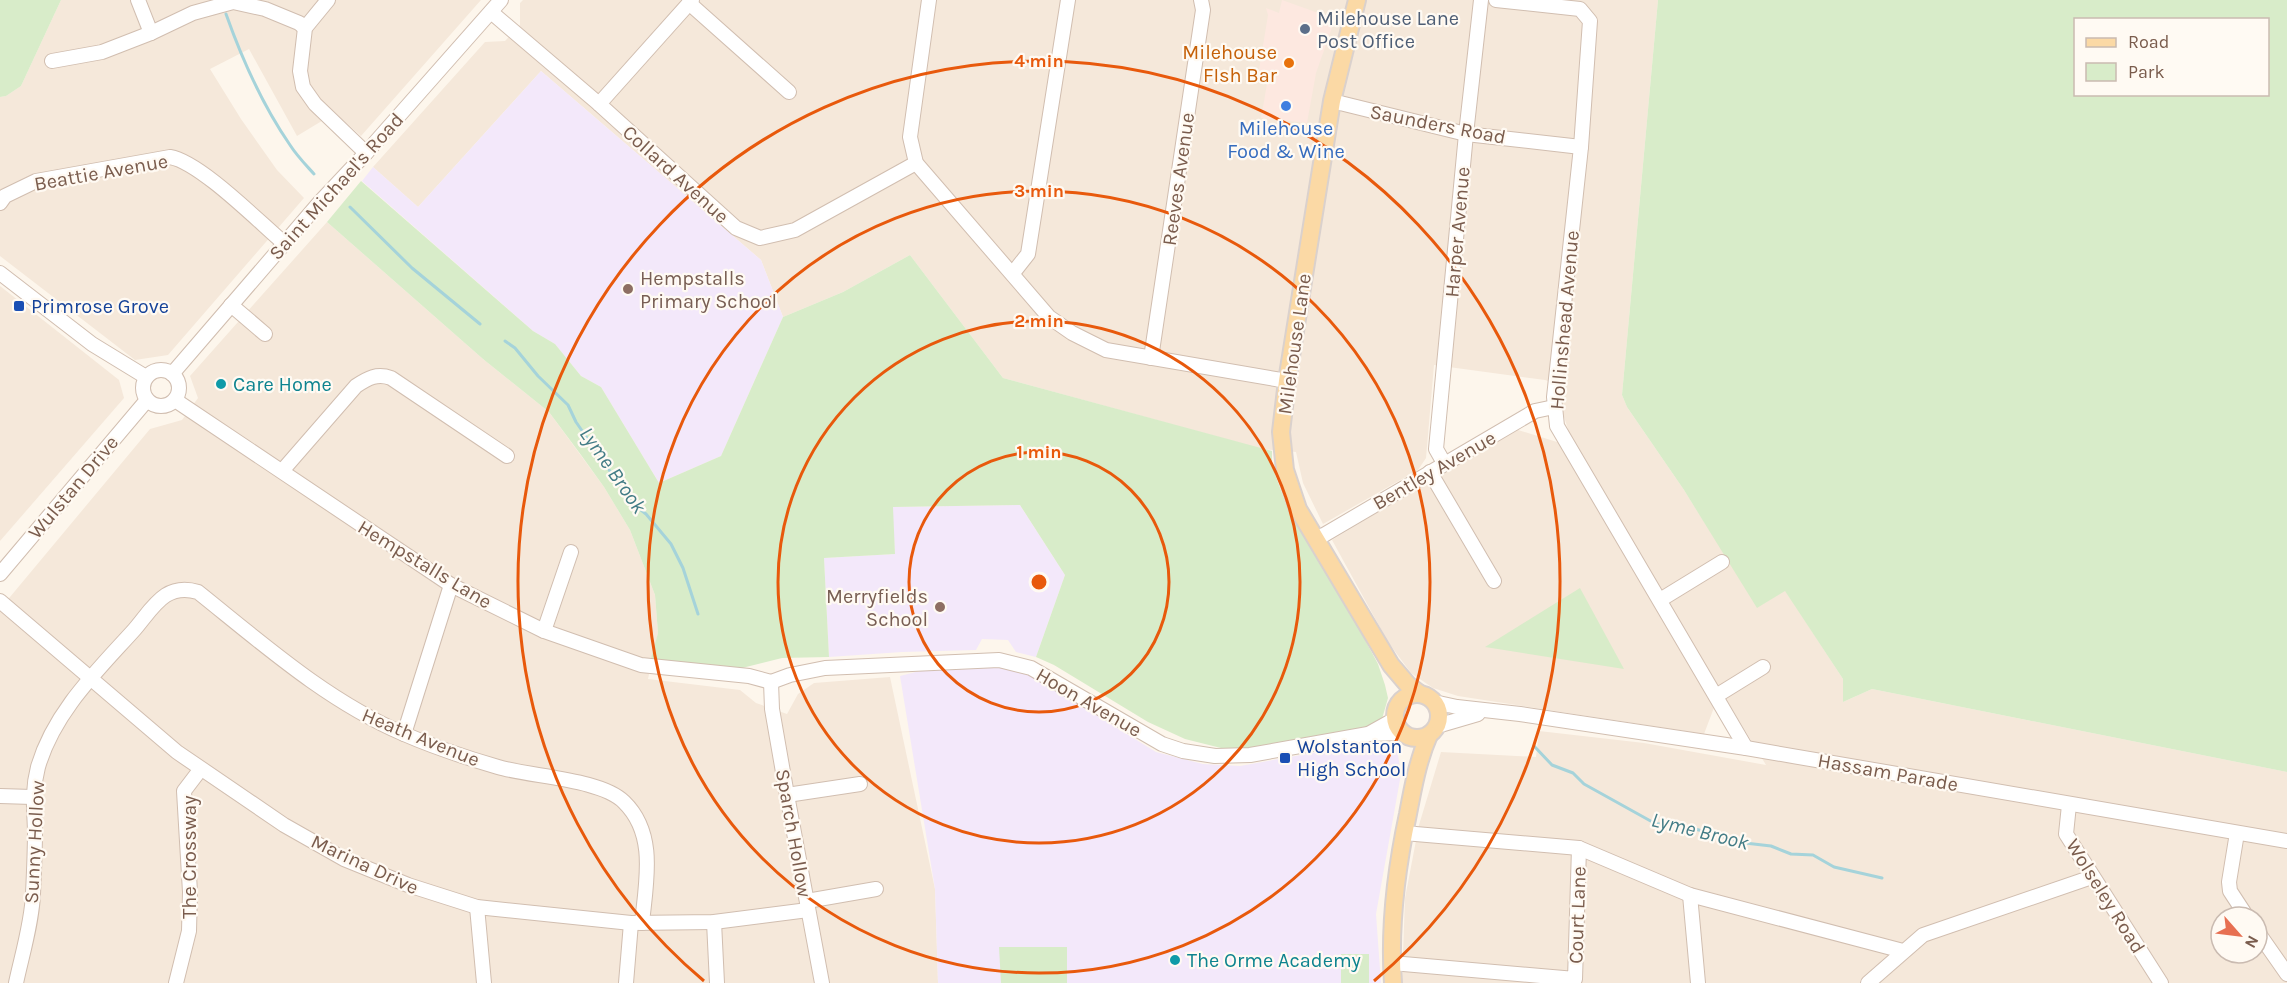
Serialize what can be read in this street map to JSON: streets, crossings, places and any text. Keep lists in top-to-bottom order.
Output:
{
  "streets": {
    "main road": ["Milehouse Lane"],
    "street": [
      "Saunders Road",
      "Beattie Avenue",
      "Collard Avenue",
      "Reeves Avenue",
      "Saint Michael's Road",
      "Harper Avenue",
      "Hollinshead Avenue",
      "Bentley Avenue",
      "Wulstan Drive",
      "Hempstalls Lane",
      "Hoon Avenue",
      "Heath Avenue",
      "Hassam Parade",
      "Sparch Hollow",
      "Sunny Hollow",
      "The Crossway",
      "Marina Drive",
      "Wolseley Road",
      "Court Lane"
    ]
  },
  "crossings": [
    ["Saunders Road", "Harper Avenue"],
    ["Saunders Road", "Hollinshead Avenue"],
    ["Saunders Road", "Milehouse Lane"],
    ["Beattie Avenue", "Saint Michael's Road"],
    ["Collard Avenue", "Saint Michael's Road"],
    ["Saint Michael's Road", "Wulstan Drive"],
    ["Saint Michael's Road", "Hempstalls Lane"],
    ["Harper Avenue", "Bentley Avenue"],
    ["Hollinshead Avenue", "Bentley Avenue"],
    ["Hollinshead Avenue", "Hassam Parade"],
    ["Milehouse Lane", "Bentley Avenue"],
    ["Milehouse Lane", "Hoon Avenue"],
    ["Milehouse Lane", "Hassam Parade"],
    ["Milehouse Lane", "Court Lane"],
    ["Wulstan Drive", "Hempstalls Lane"],
    ["Hempstalls Lane", "Hoon Avenue"],
    ["Hempstalls Lane", "Sparch Hollow"],
    ["Hoon Avenue", "Hassam Parade"],
    ["Hoon Avenue", "Sparch Hollow"],
    ["Heath Avenue", "Sunny Hollow"],
    ["Heath Avenue", "Marina Drive"],
    ["Hassam Parade", "Wolseley Road"],
    ["Sparch Hollow", "Marina Drive"],
    ["Sunny Hollow", "Marina Drive"],
    ["The Crossway", "Marina Drive"]
  ],
  "water": ["Lyme Brook"],
  "places": {
    "other": [
      "Milehouse Lane Post Office",
      "Milehouse FIsh Bar",
      "Milehouse Food & Wine",
      "Hempstalls Primary School",
      "Care Home",
      "Merryfields School",
      "The Orme Academy"
    ],
    "transit": ["Primrose Grove", "Wolstanton High School"]
  },
  "legend": ["Road", "Park"],
  "north": "bottom right",
  "rings": [
    "4 min",
    "3 min",
    "2 min",
    "1 min"
  ]
}
